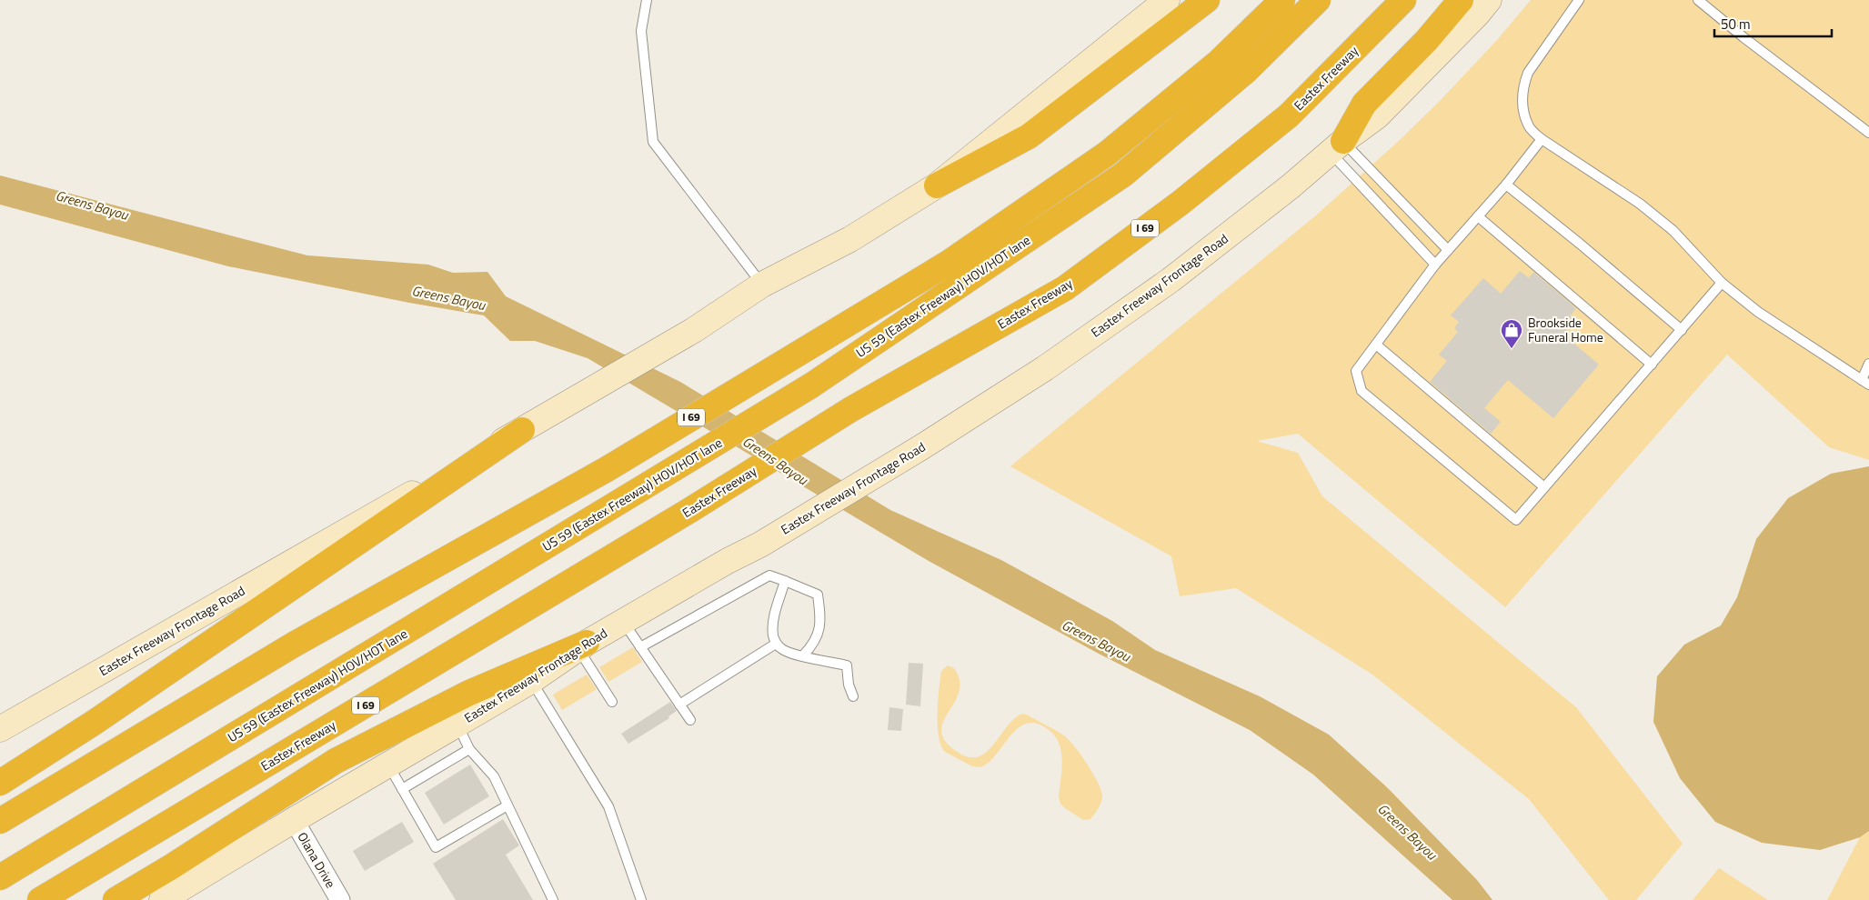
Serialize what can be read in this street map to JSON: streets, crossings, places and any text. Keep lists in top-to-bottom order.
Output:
{
  "streets": {
    "highway": ["Eastex Freeway", "I 69", "US 59 (Eastex Freeway) HOV/HOT lane"],
    "main road": ["Eastex Freeway Frontage Road"],
    "street": ["Olana Drive"]
  },
  "crossings": [
    ["Eastex Freeway Frontage Road", "Olana Drive"]
  ],
  "water": ["Greens Bayou"],
  "places": {
    "shop": ["Brookside Funeral Home"]
  },
  "scale_bar": "50 m"
}
